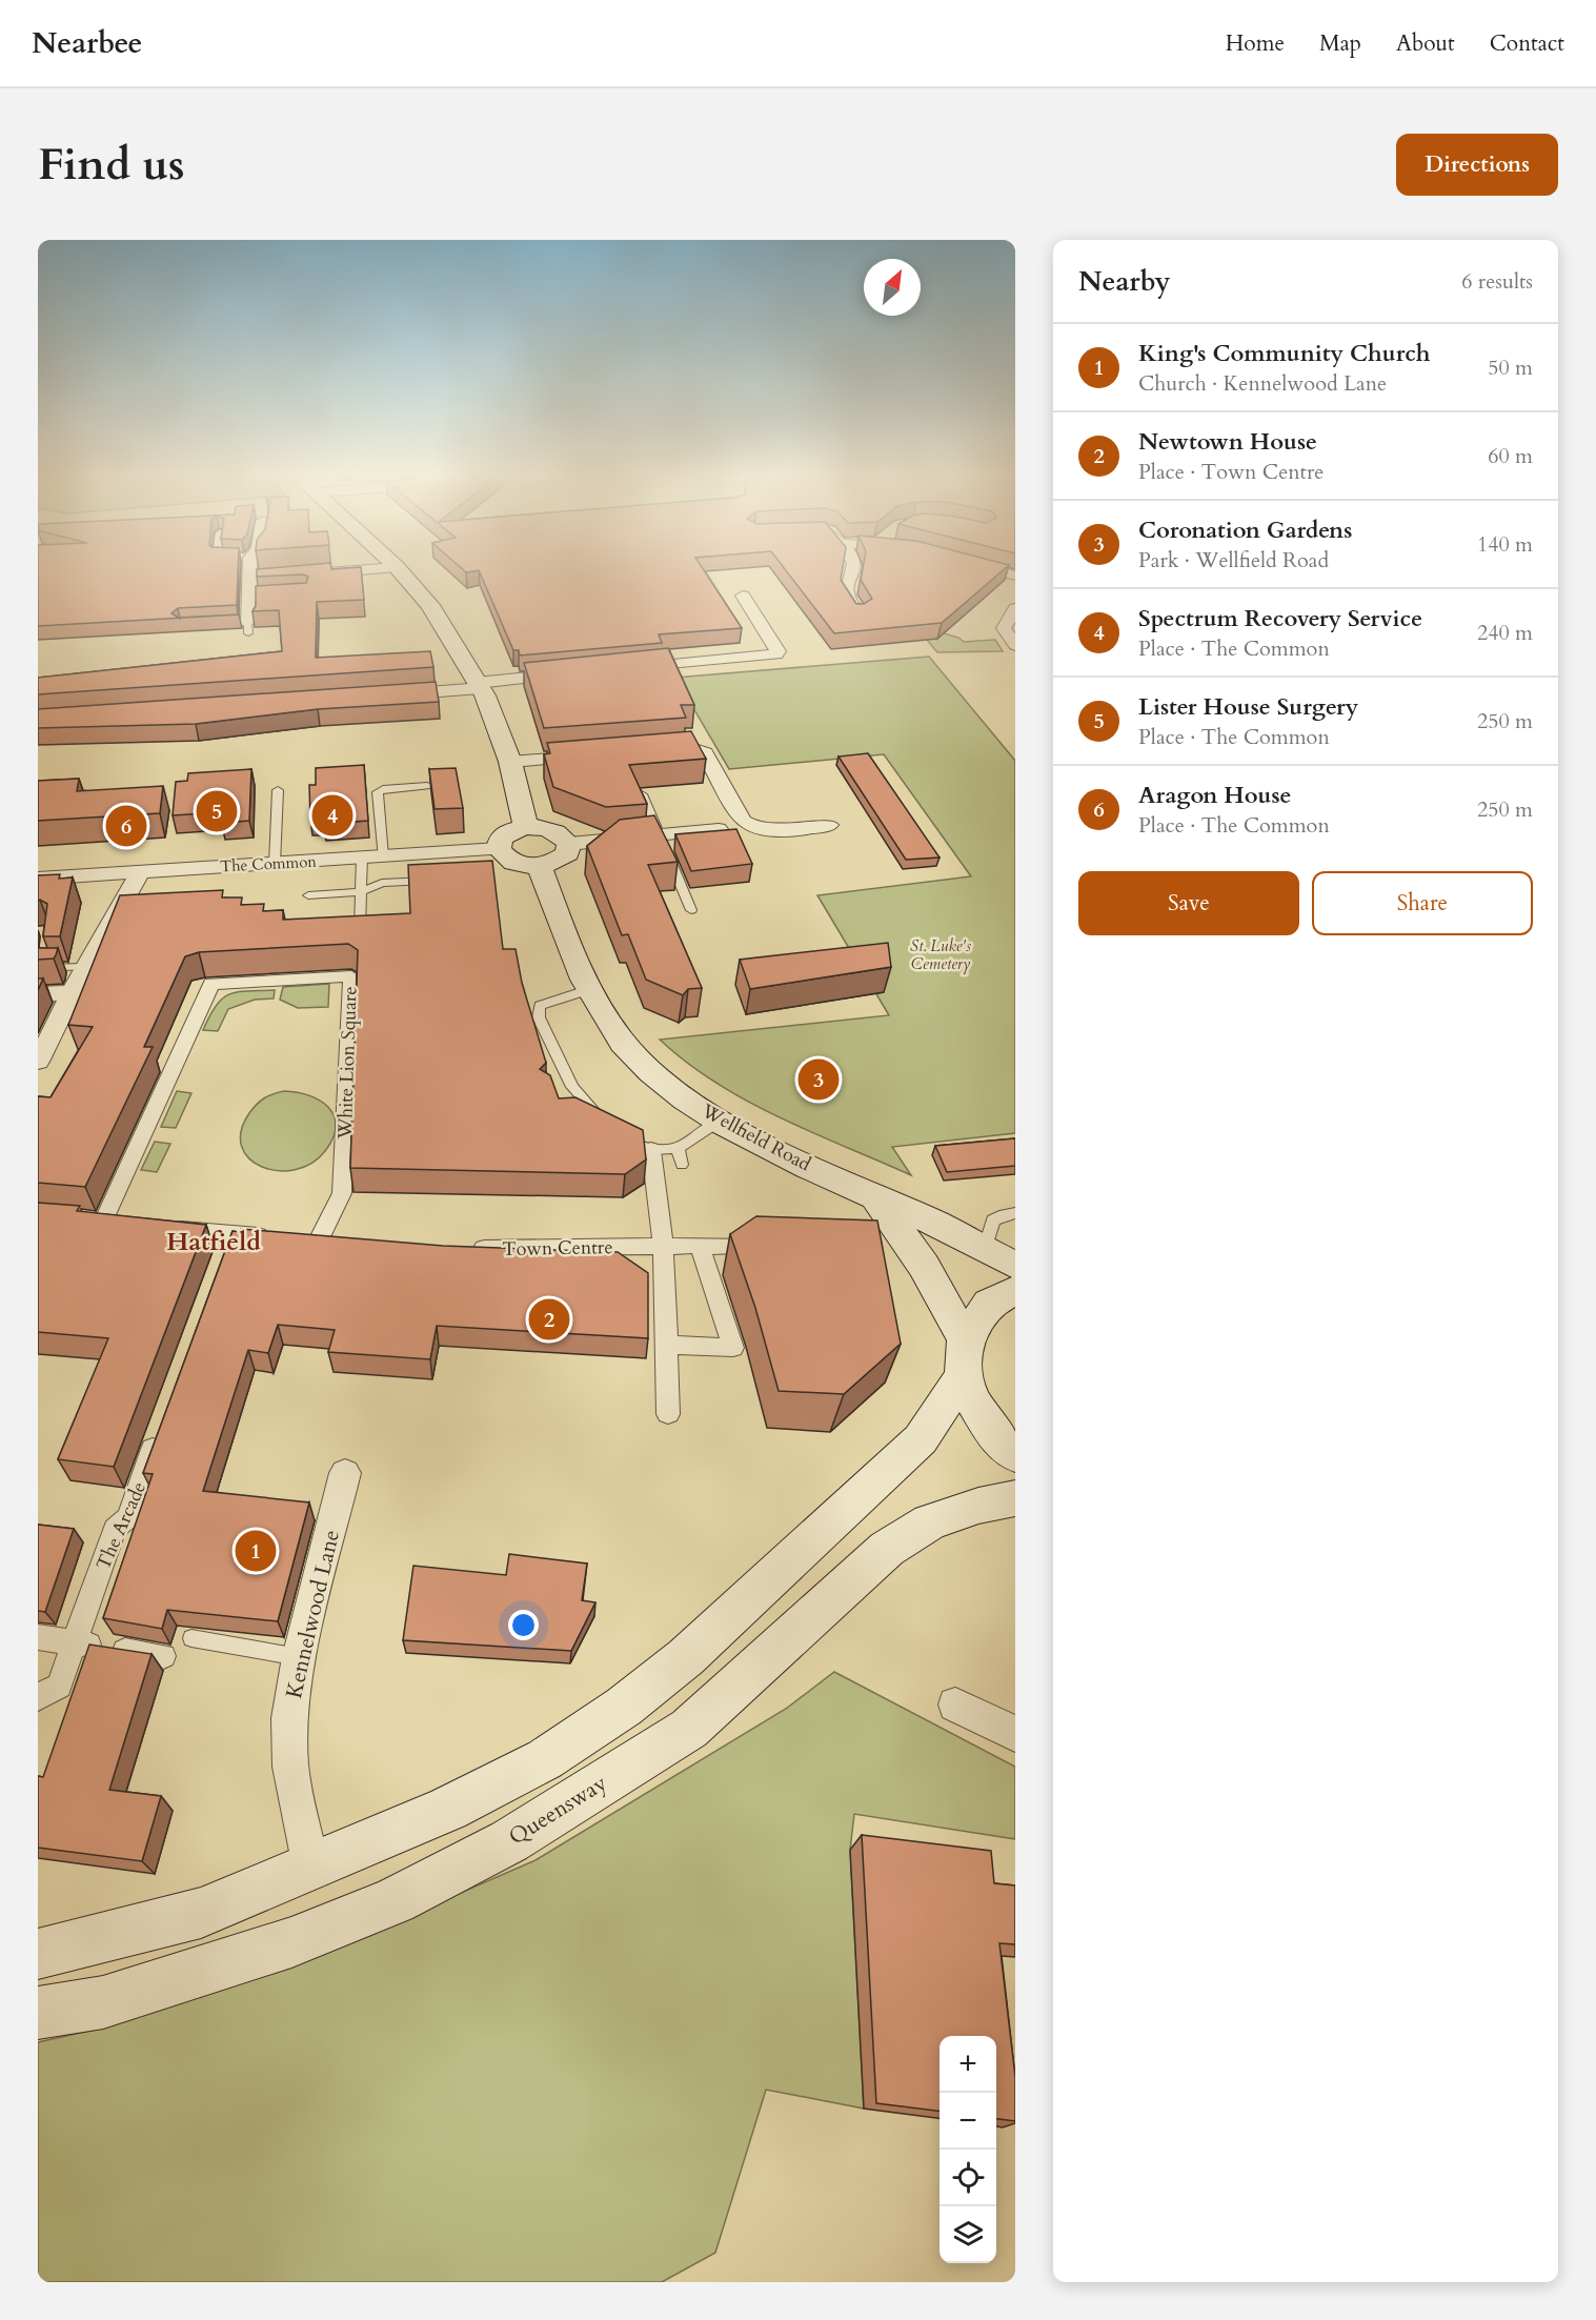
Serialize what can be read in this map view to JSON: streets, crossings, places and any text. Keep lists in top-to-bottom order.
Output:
{
  "streets": {
    "main road": ["Wellfield Road", "Queensway"],
    "street": [
      "The Common",
      "White Lion Square",
      "Town Centre",
      "The Arcade",
      "Kennelwood Lane"
    ]
  },
  "crossings": [
    ["The Common", "Wellfield Road"]
  ],
  "districts": ["Hatfield"],
  "parks": ["St. Luke's Cemetery"],
  "north": "top right",
  "page": {
    "header": "Nearbee",
    "nav": [
      "Home",
      "Map",
      "About",
      "Contact"
    ],
    "buttons": [
      "Directions",
      ["Save", "Share"]
    ],
    "title": "Find us",
    "heading": ["Nearby", "6 results"],
    "list": [
      {
        "mark": "1",
        "name": "King's Community Church",
        "note": "Church · Kennelwood Lane",
        "value": "50 m"
      },
      {
        "mark": "2",
        "name": "Newtown House",
        "note": "Place · Town Centre",
        "value": "60 m"
      },
      {
        "mark": "3",
        "name": "Coronation Gardens",
        "note": "Park · Wellfield Road",
        "value": "140 m"
      },
      {
        "mark": "4",
        "name": "Spectrum Recovery Service",
        "note": "Place · The Common",
        "value": "240 m"
      },
      {
        "mark": "5",
        "name": "Lister House Surgery",
        "note": "Place · The Common",
        "value": "250 m"
      },
      {
        "mark": "6",
        "name": "Aragon House",
        "note": "Place · The Common",
        "value": "250 m"
      }
    ],
    "pins": [
      "5",
      "4",
      "6",
      "3",
      "2",
      "1"
    ],
    "map_buttons": ["+", "−"]
  }
}
